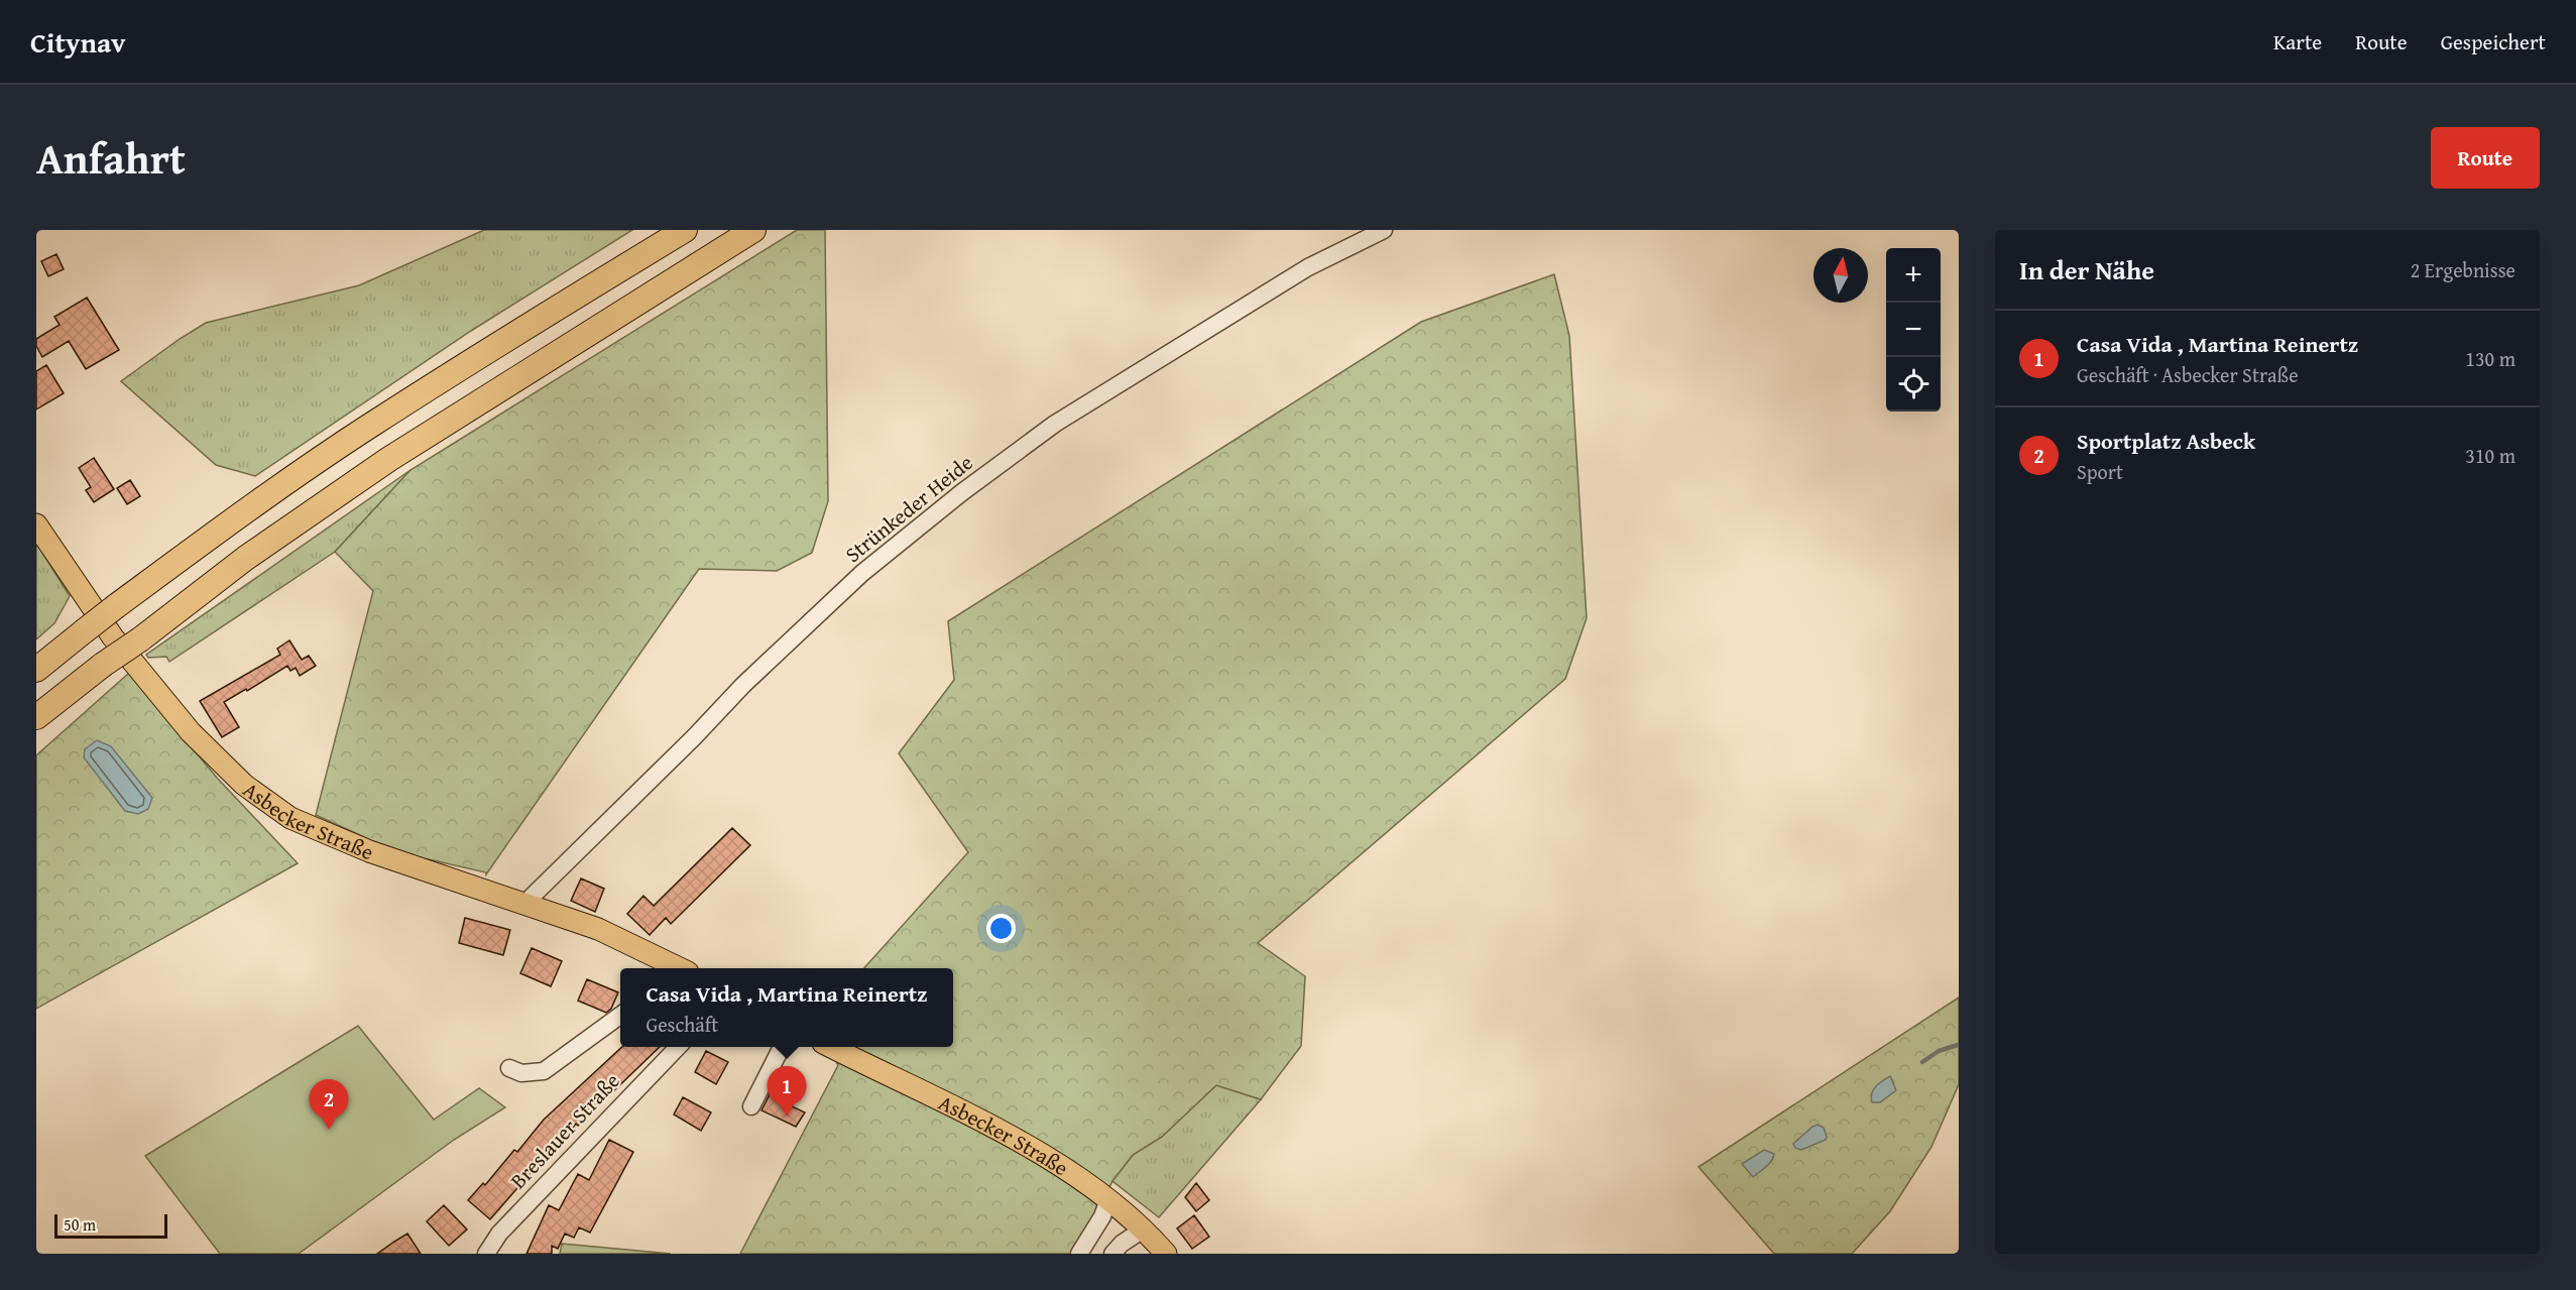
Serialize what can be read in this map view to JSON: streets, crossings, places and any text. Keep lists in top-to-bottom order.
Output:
{
  "streets": {
    "main road": ["Asbecker Straße"],
    "street": ["Strünkeder Heide", "Breslauer Straße"]
  },
  "crossings": [
    ["Strünkeder Heide", "Asbecker Straße"]
  ],
  "scale_bar": "50 m",
  "north": "top",
  "page": {
    "header": "Citynav",
    "nav": ["Karte", "Route", "Gespeichert"],
    "title": "Anfahrt",
    "buttons": "Route",
    "heading": ["In der Nähe", "2 Ergebnisse"],
    "map_buttons": ["+", "−"],
    "list": [
      {
        "mark": "1",
        "name": "Casa Vida , Martina Reinertz",
        "note": "Geschäft · Asbecker Straße",
        "value": "130 m"
      },
      {
        "mark": "2",
        "name": "Sportplatz Asbeck",
        "note": "Sport",
        "value": "310 m"
      }
    ],
    "popup": ["Casa Vida , Martina Reinertz", "Geschäft"],
    "pins": ["1", "2"],
    "scale": "50 m"
  }
}
